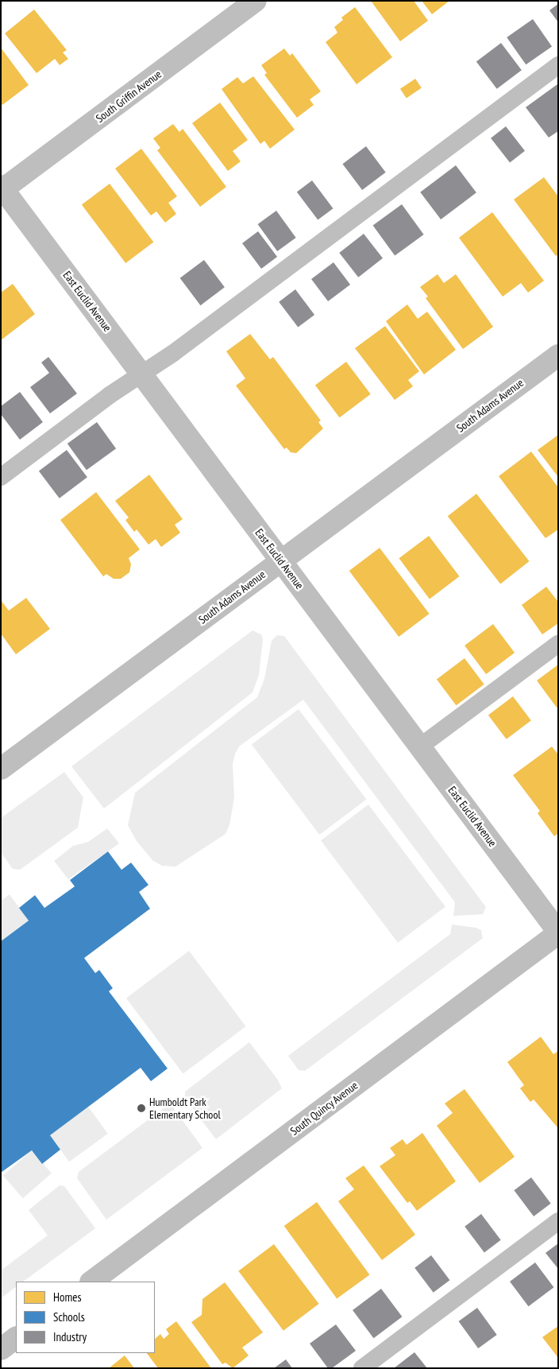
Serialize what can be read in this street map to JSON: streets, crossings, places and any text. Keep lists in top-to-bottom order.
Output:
{
  "streets": {
    "street": [
      "South Griffin Avenue",
      "East Euclid Avenue",
      "South Adams Avenue",
      "South Quincy Avenue"
    ]
  },
  "crossings": [
    ["South Griffin Avenue", "East Euclid Avenue"],
    ["East Euclid Avenue", "South Adams Avenue"],
    ["East Euclid Avenue", "South Quincy Avenue"]
  ],
  "places": ["Humboldt Park Elementary School"],
  "legend": ["Homes", "Schools", "Industry"]
}
